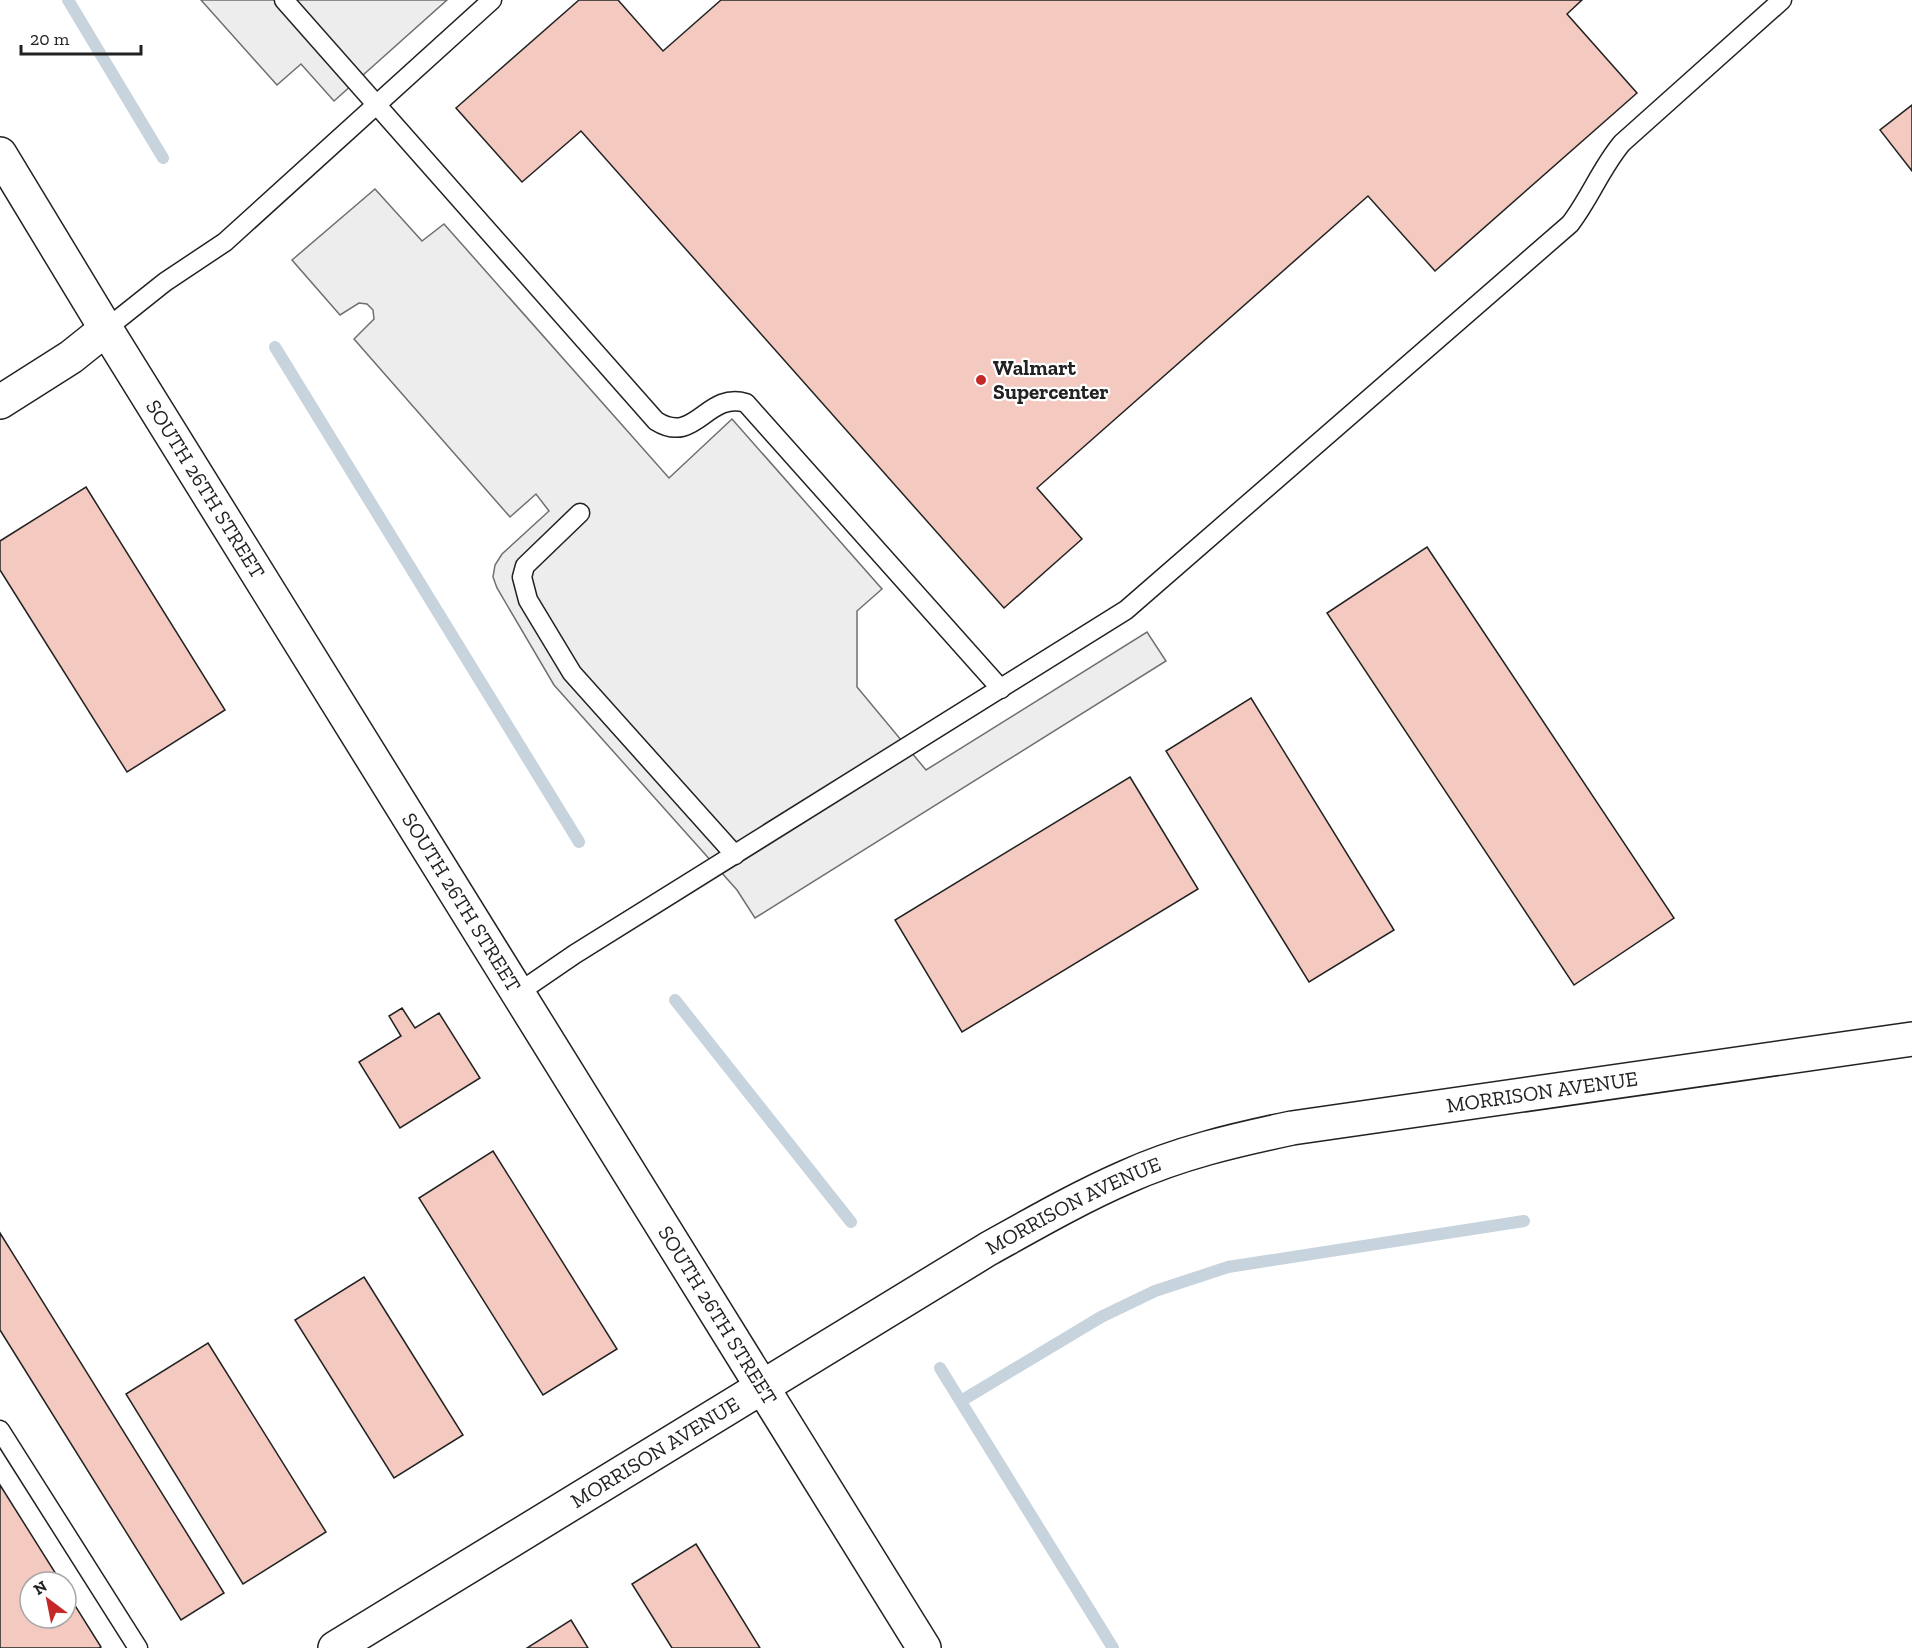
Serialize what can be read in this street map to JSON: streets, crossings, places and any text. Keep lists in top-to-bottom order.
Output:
{
  "streets": {
    "street": ["SOUTH 26TH STREET", "MORRISON AVENUE"]
  },
  "crossings": [
    ["SOUTH 26TH STREET", "MORRISON AVENUE"]
  ],
  "places": ["Walmart Supercenter"],
  "scale_bar": "20 m",
  "north": "top left"
}
